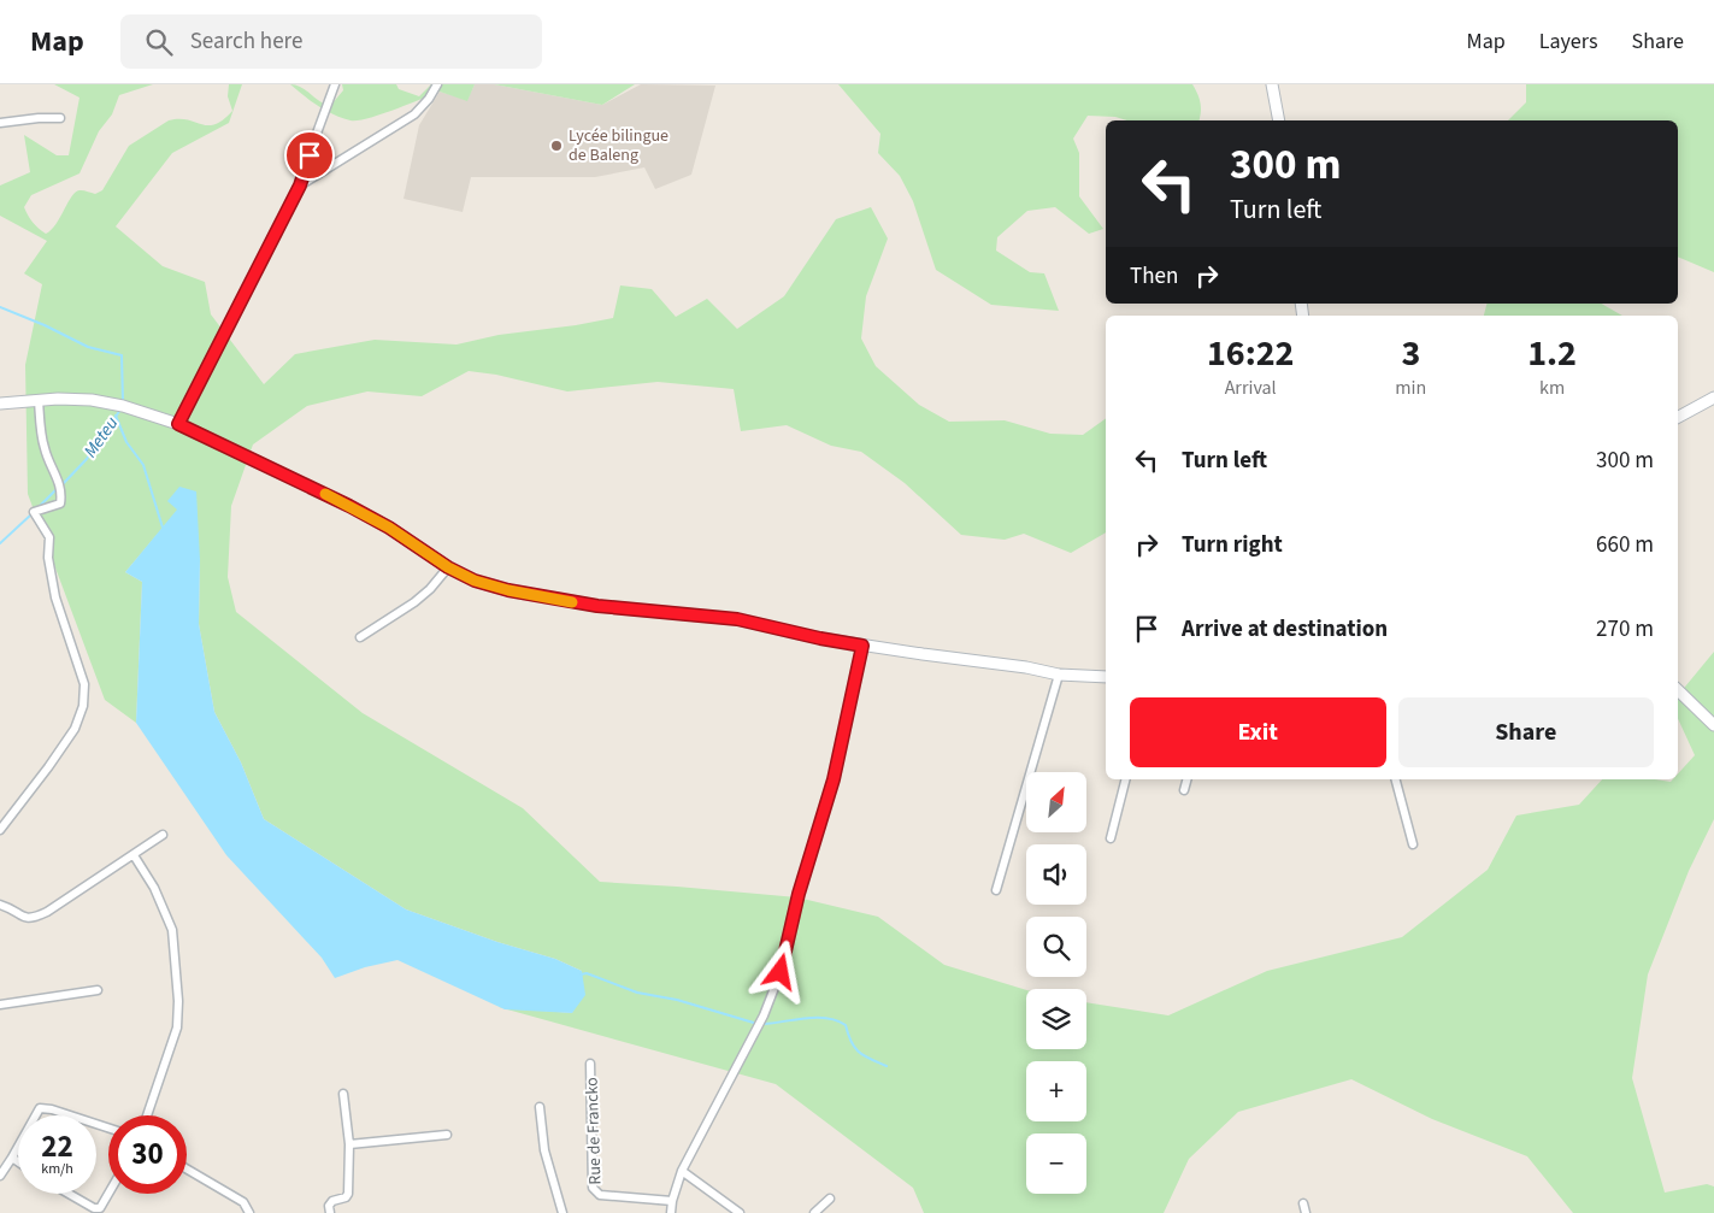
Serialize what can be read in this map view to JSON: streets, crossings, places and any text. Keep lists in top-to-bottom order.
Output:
{
  "streets": {
    "street": ["Rue de Francko"]
  },
  "water": ["Meteu"],
  "places": ["Lycée bilingue de Baleng"],
  "north": "top right",
  "page": {
    "header": "Map",
    "search": "Search here",
    "nav": ["Map", "Layers", "Share"],
    "turn": ["300 m", "Turn left"],
    "then": "Then",
    "eta": [
      "16:22",
      "Arrival",
      "3",
      "min",
      "1.2",
      "km"
    ],
    "list": [
      {
        "name": "Turn left",
        "value": "300 m"
      },
      {
        "name": "Turn right",
        "value": "660 m"
      },
      {
        "name": "Arrive at destination",
        "value": "270 m"
      }
    ],
    "buttons": ["Exit", "Share"],
    "map_buttons": ["+", "−"],
    "speed": "22 km/h",
    "limit": "30"
  }
}
